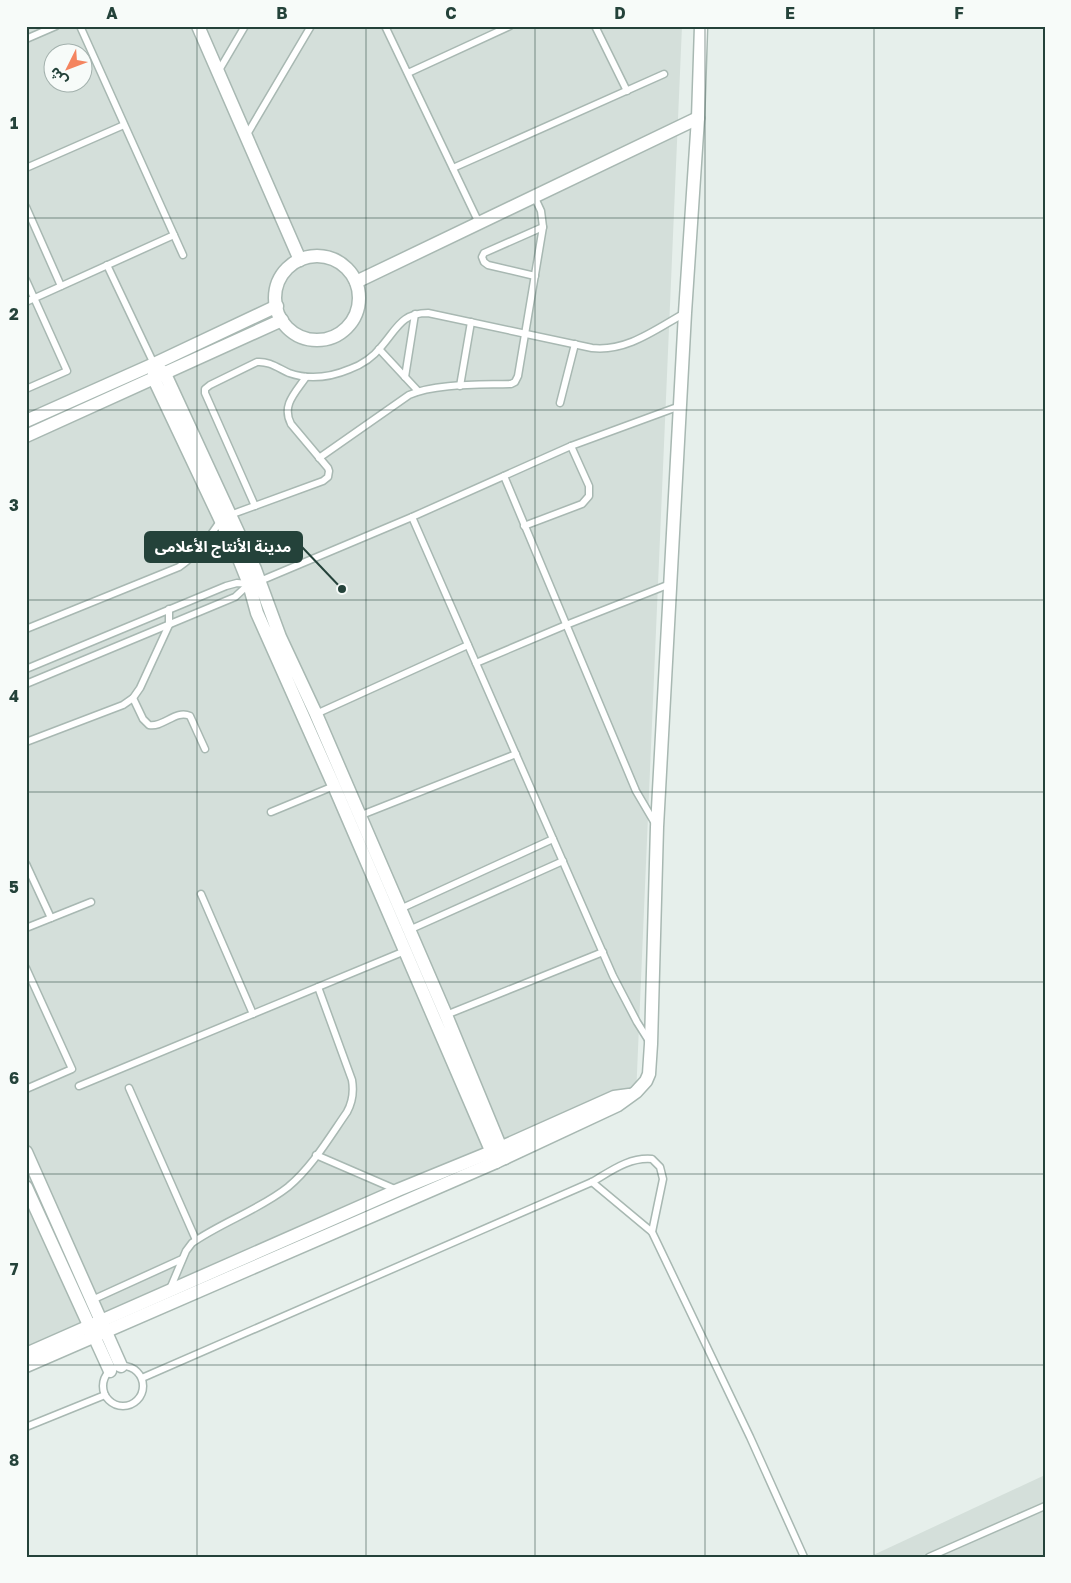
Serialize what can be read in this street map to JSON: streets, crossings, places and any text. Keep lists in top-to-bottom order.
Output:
{
  "places": ["مدينة الأنتاج الأعلامى"],
  "north": "bottom left",
  "grid": {
    "columns": [
      "A",
      "B",
      "C",
      "D",
      "E",
      "F"
    ],
    "rows": [
      "1",
      "2",
      "3",
      "4",
      "5",
      "6",
      "7",
      "8"
    ]
  }
}
